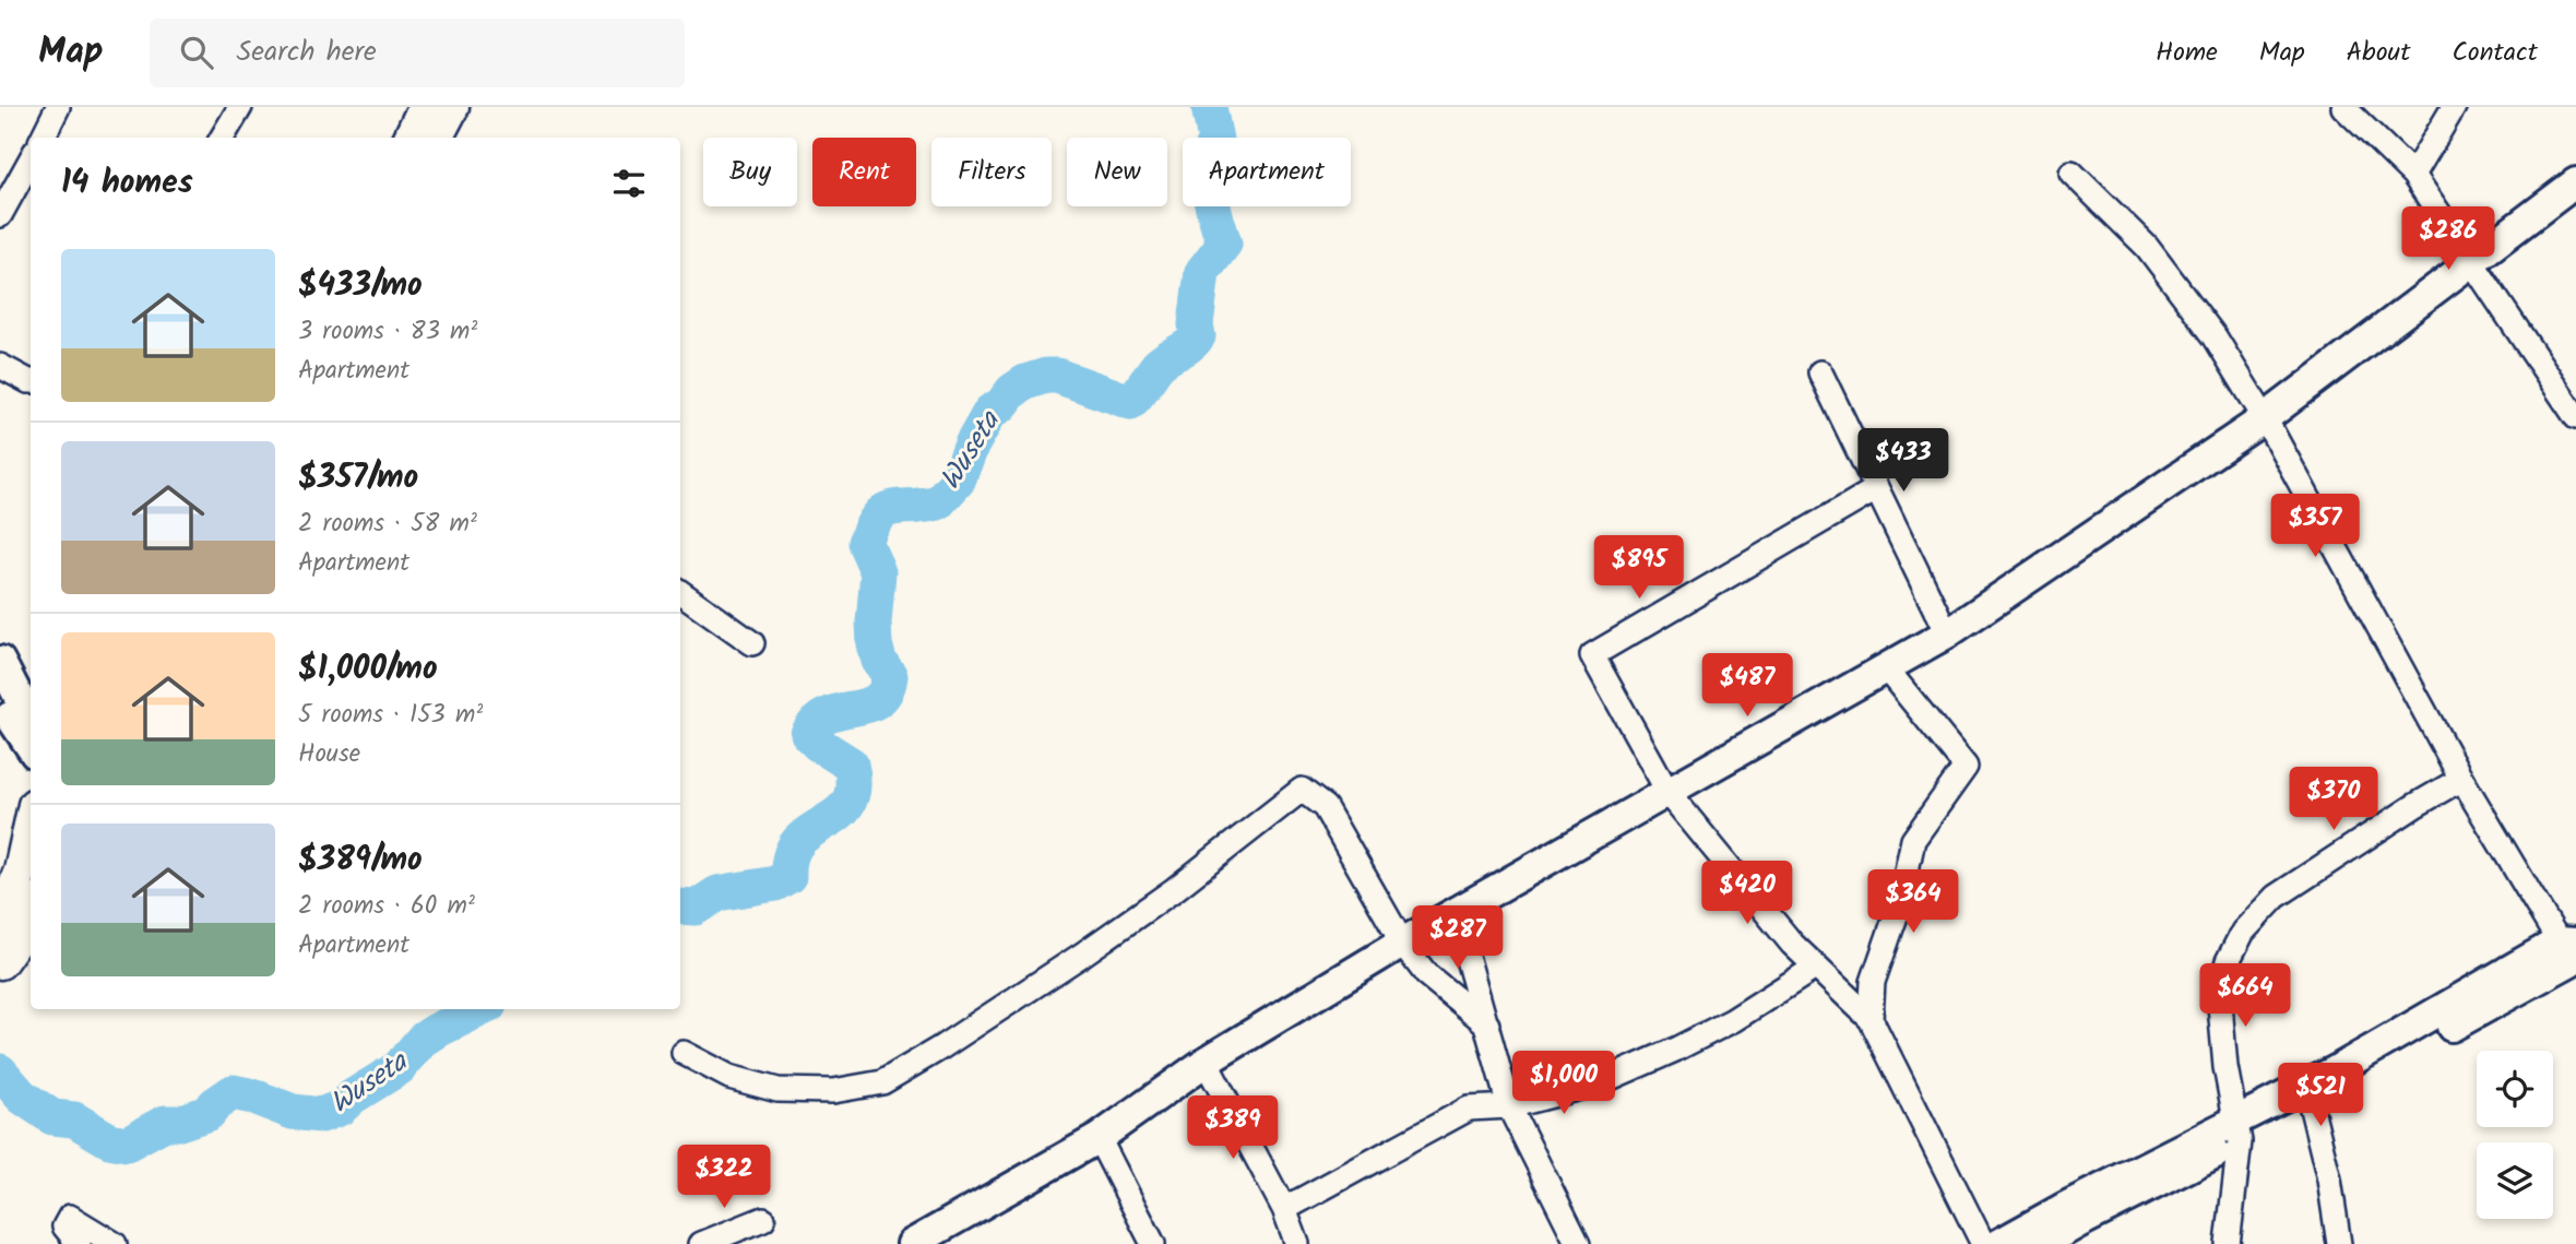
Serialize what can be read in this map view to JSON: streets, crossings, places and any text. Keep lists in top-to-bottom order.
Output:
{
  "water": ["Wuseta"],
  "page": {
    "header": "Map",
    "search": "Search here",
    "nav": [
      "Home",
      "Map",
      "About",
      "Contact"
    ],
    "chip": [
      "Buy",
      "Rent",
      "Filters",
      "New",
      "Apartment"
    ],
    "heading": "14 homes",
    "price": [
      "$286",
      "$433",
      "$357",
      "$895",
      "$487",
      "$370",
      "$420",
      "$364",
      "$287",
      "$664",
      "$1,000",
      "$521",
      "$389",
      "$322"
    ],
    "list": [
      {
        "name": "$433/mo",
        "note": "3 rooms · 83 m² · Apartment"
      },
      {
        "name": "$357/mo",
        "note": "2 rooms · 58 m² · Apartment"
      },
      {
        "name": "$1,000/mo",
        "note": "5 rooms · 153 m² · House"
      },
      {
        "name": "$389/mo",
        "note": "2 rooms · 60 m² · Apartment"
      }
    ]
  }
}
